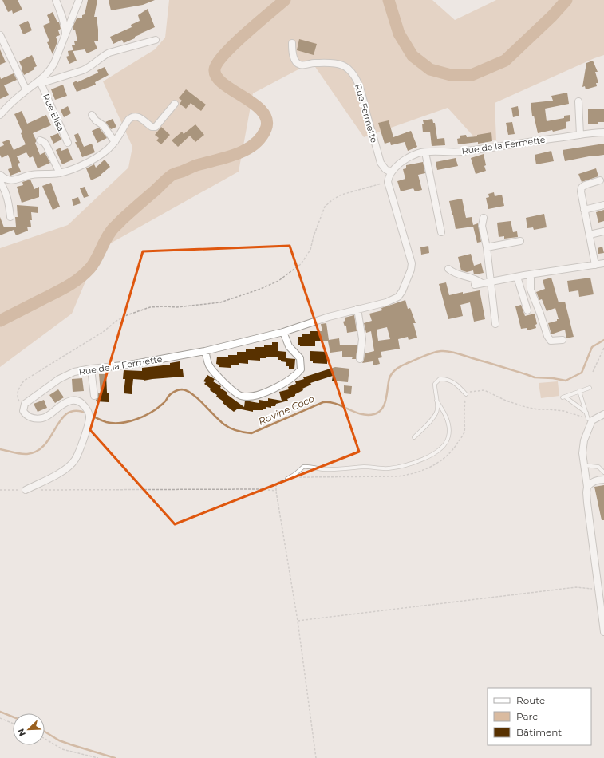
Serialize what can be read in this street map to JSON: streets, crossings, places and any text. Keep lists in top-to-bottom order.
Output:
{
  "streets": {
    "street": ["Rue Elisa", "Rue Fermette", "Rue de la Fermette"]
  },
  "crossings": [
    ["Rue Fermette", "Rue de la Fermette"]
  ],
  "water": ["Ravine Coco"],
  "legend": ["Route", "Parc", "Bâtiment"],
  "north": "bottom left"
}
